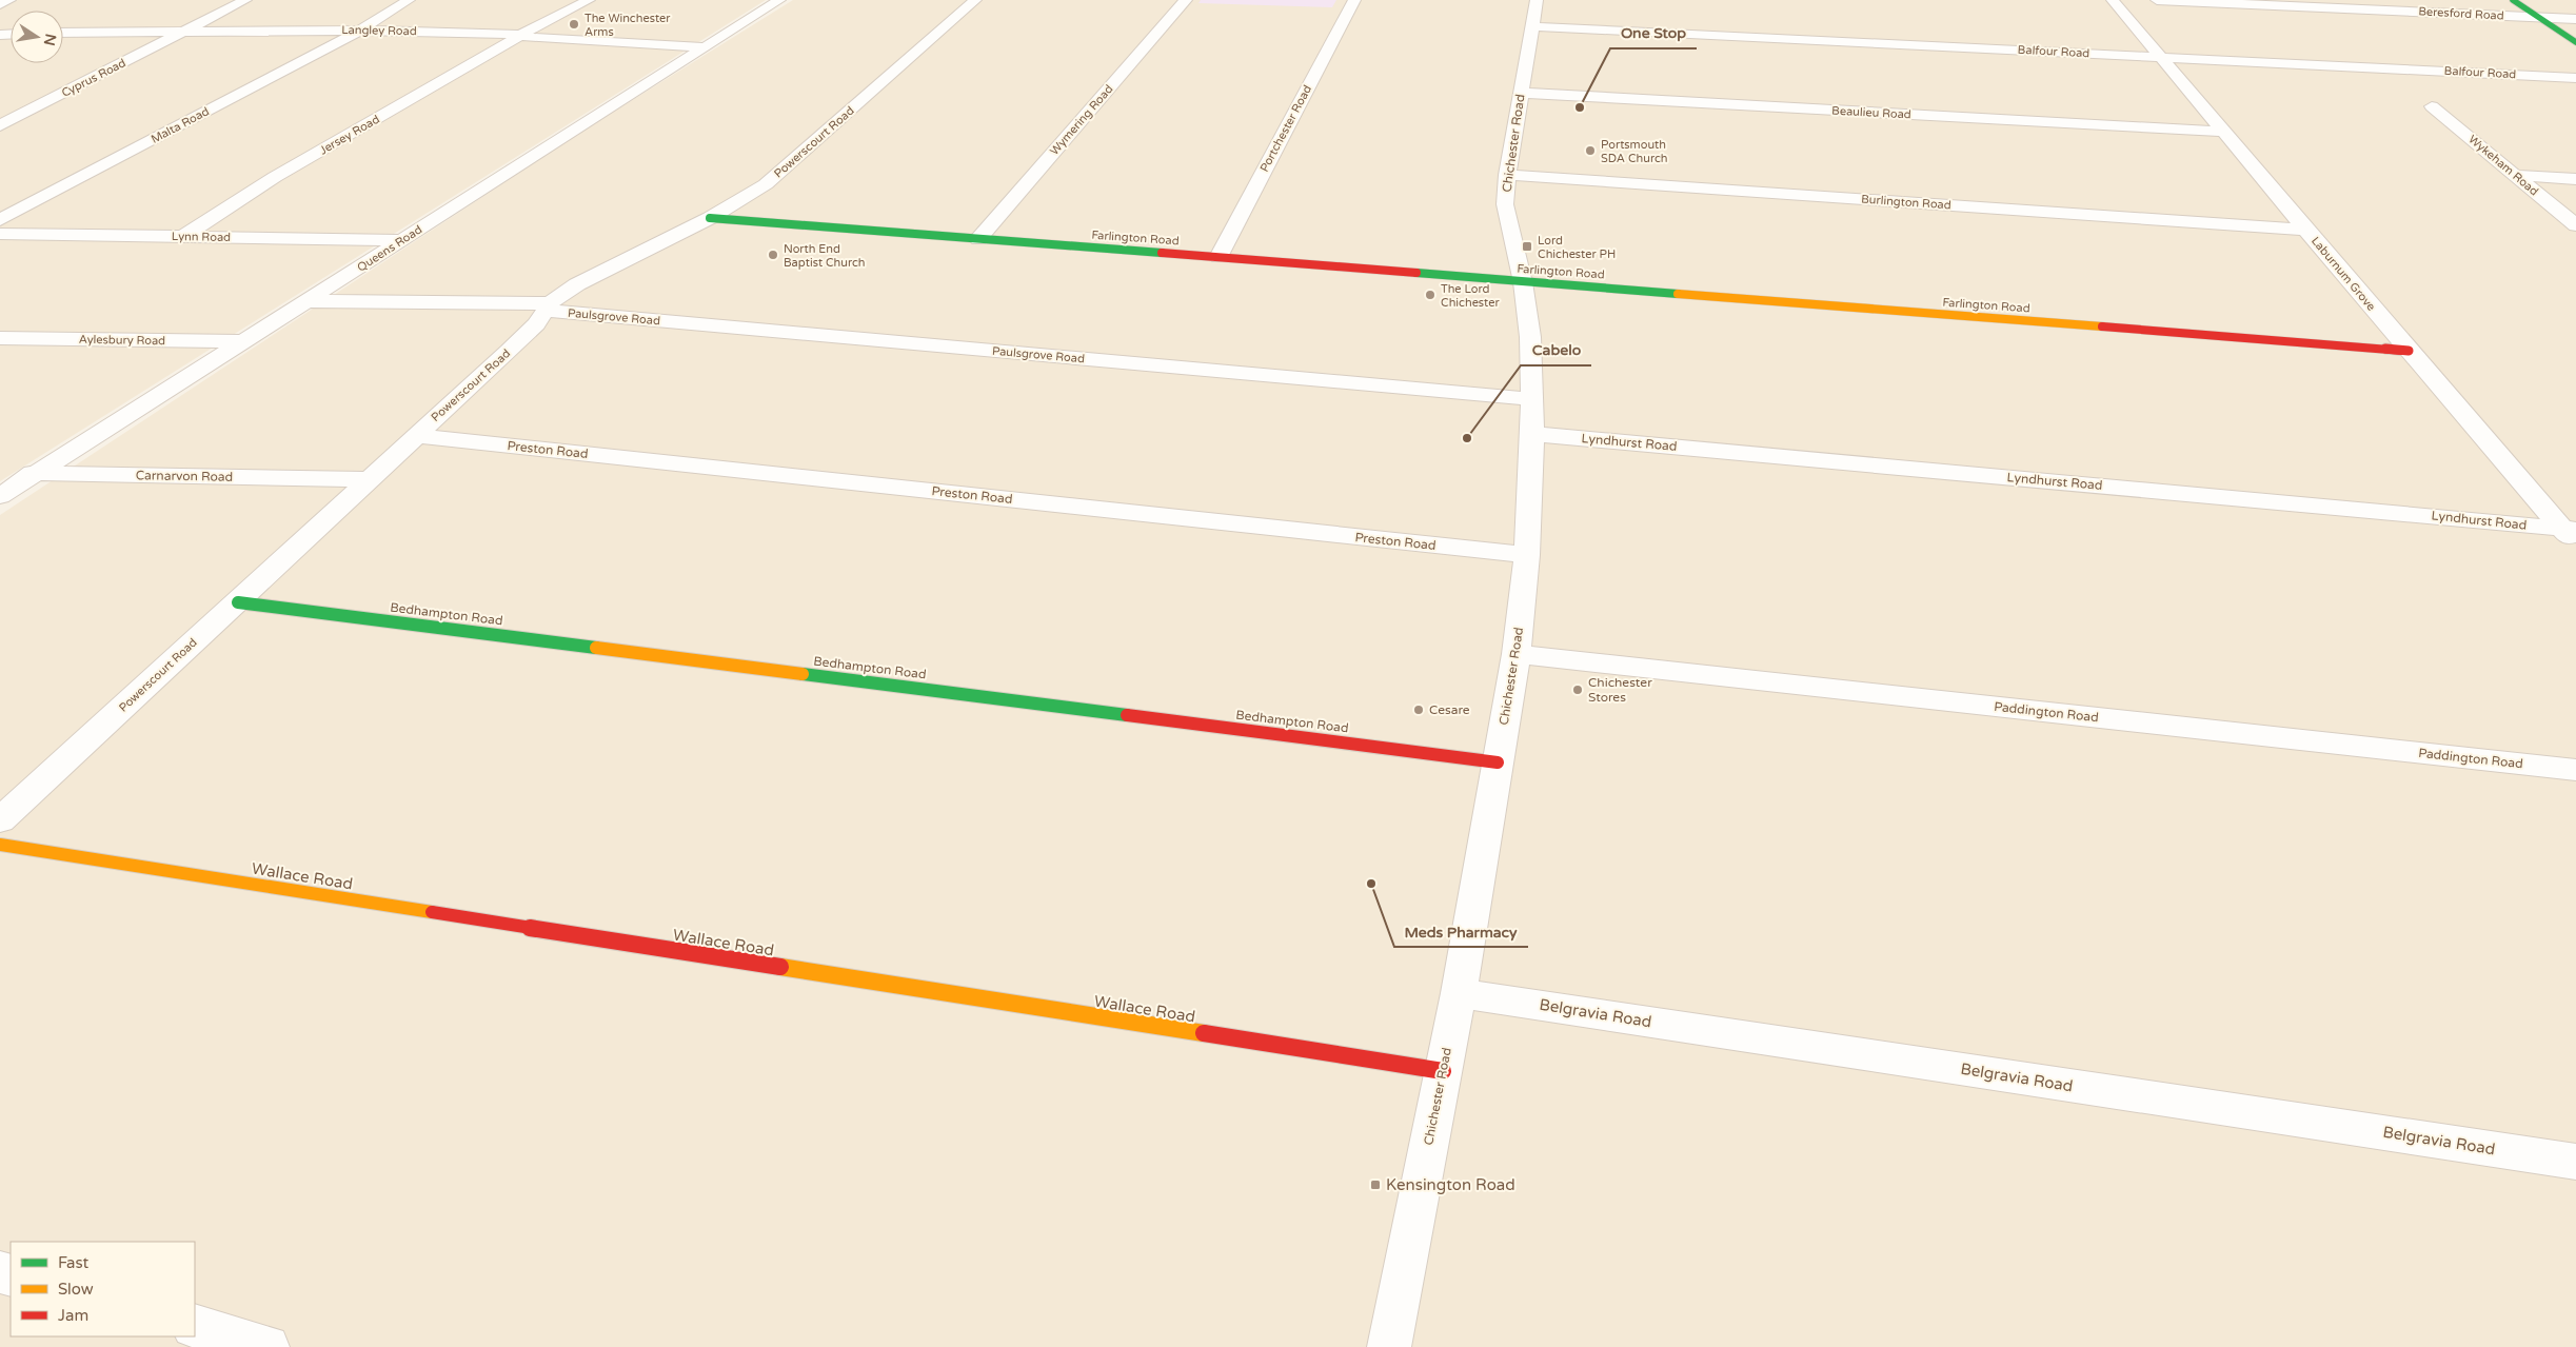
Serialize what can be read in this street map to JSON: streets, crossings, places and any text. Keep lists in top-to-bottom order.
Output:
{
  "streets": {
    "street": [
      "Beresford Road",
      "Langley Road",
      "Balfour Road",
      "Cyprus Road",
      "Beaulieu Road",
      "Wymering Road",
      "Malta Road",
      "Portchester Road",
      "Jersey Road",
      "Powerscourt Road",
      "Chichester Road",
      "Wykeham Road",
      "Burlington Road",
      "Lynn Road",
      "Farlington Road",
      "Queens Road",
      "Laburnum Grove",
      "Paulsgrove Road",
      "Aylesbury Road",
      "Lyndhurst Road",
      "Preston Road",
      "Carnarvon Road",
      "Bedhampton Road",
      "Paddington Road",
      "Wallace Road",
      "Belgravia Road"
    ]
  },
  "crossings": [
    ["Langley Road", "Cyprus Road"],
    ["Langley Road", "Malta Road"],
    ["Langley Road", "Jersey Road"],
    ["Langley Road", "Queens Road"],
    ["Balfour Road", "Chichester Road"],
    ["Balfour Road", "Laburnum Grove"],
    ["Beaulieu Road", "Chichester Road"],
    ["Beaulieu Road", "Laburnum Grove"],
    ["Wymering Road", "Farlington Road"],
    ["Portchester Road", "Farlington Road"],
    ["Jersey Road", "Lynn Road"],
    ["Powerscourt Road", "Farlington Road"],
    ["Powerscourt Road", "Paulsgrove Road"],
    ["Powerscourt Road", "Preston Road"],
    ["Powerscourt Road", "Carnarvon Road"],
    ["Powerscourt Road", "Bedhampton Road"],
    ["Chichester Road", "Burlington Road"],
    ["Chichester Road", "Farlington Road"],
    ["Chichester Road", "Paulsgrove Road"],
    ["Chichester Road", "Lyndhurst Road"],
    ["Chichester Road", "Preston Road"],
    ["Chichester Road", "Bedhampton Road"],
    ["Chichester Road", "Paddington Road"],
    ["Chichester Road", "Wallace Road"],
    ["Chichester Road", "Belgravia Road"],
    ["Burlington Road", "Laburnum Grove"],
    ["Lynn Road", "Queens Road"],
    ["Farlington Road", "Laburnum Grove"],
    ["Queens Road", "Paulsgrove Road"],
    ["Queens Road", "Aylesbury Road"],
    ["Queens Road", "Carnarvon Road"],
    ["Laburnum Grove", "Lyndhurst Road"]
  ],
  "places": {
    "other": [
      "The Winchester Arms",
      "One Stop",
      "Portsmouth SDA Church",
      "North End Baptist Church",
      "The Lord Chichester",
      "Cabelo",
      "Chichester Stores",
      "Cesare",
      "Meds Pharmacy"
    ],
    "transit": ["Lord Chichester PH", "Kensington Road"]
  },
  "legend": ["Fast", "Slow", "Jam"],
  "north": "right"
}
